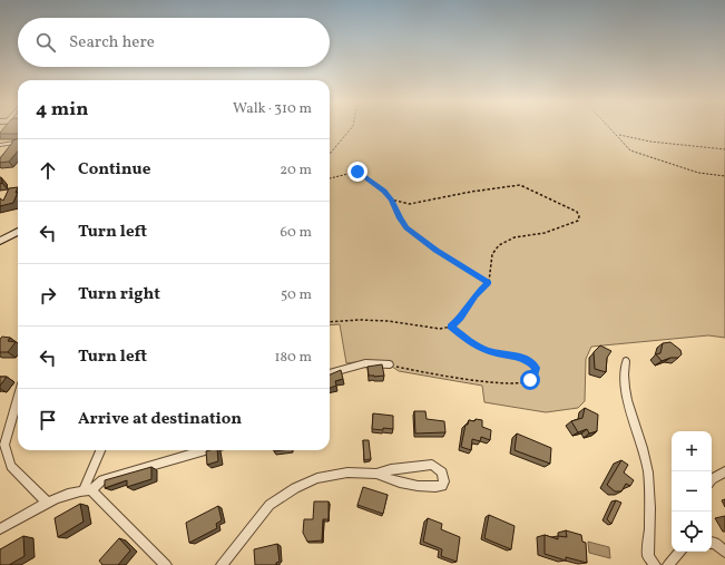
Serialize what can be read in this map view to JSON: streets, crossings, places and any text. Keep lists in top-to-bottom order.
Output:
{
  "page": {
    "search": "Search here",
    "heading": ["4 min", "Walk · 310 m"],
    "list": [
      ["Continue", "20 m"],
      ["Turn left", "60 m"],
      ["Turn right", "50 m"],
      ["Turn left", "180 m"],
      "Arrive at destination"
    ],
    "map_buttons": ["+", "−"]
  }
}
